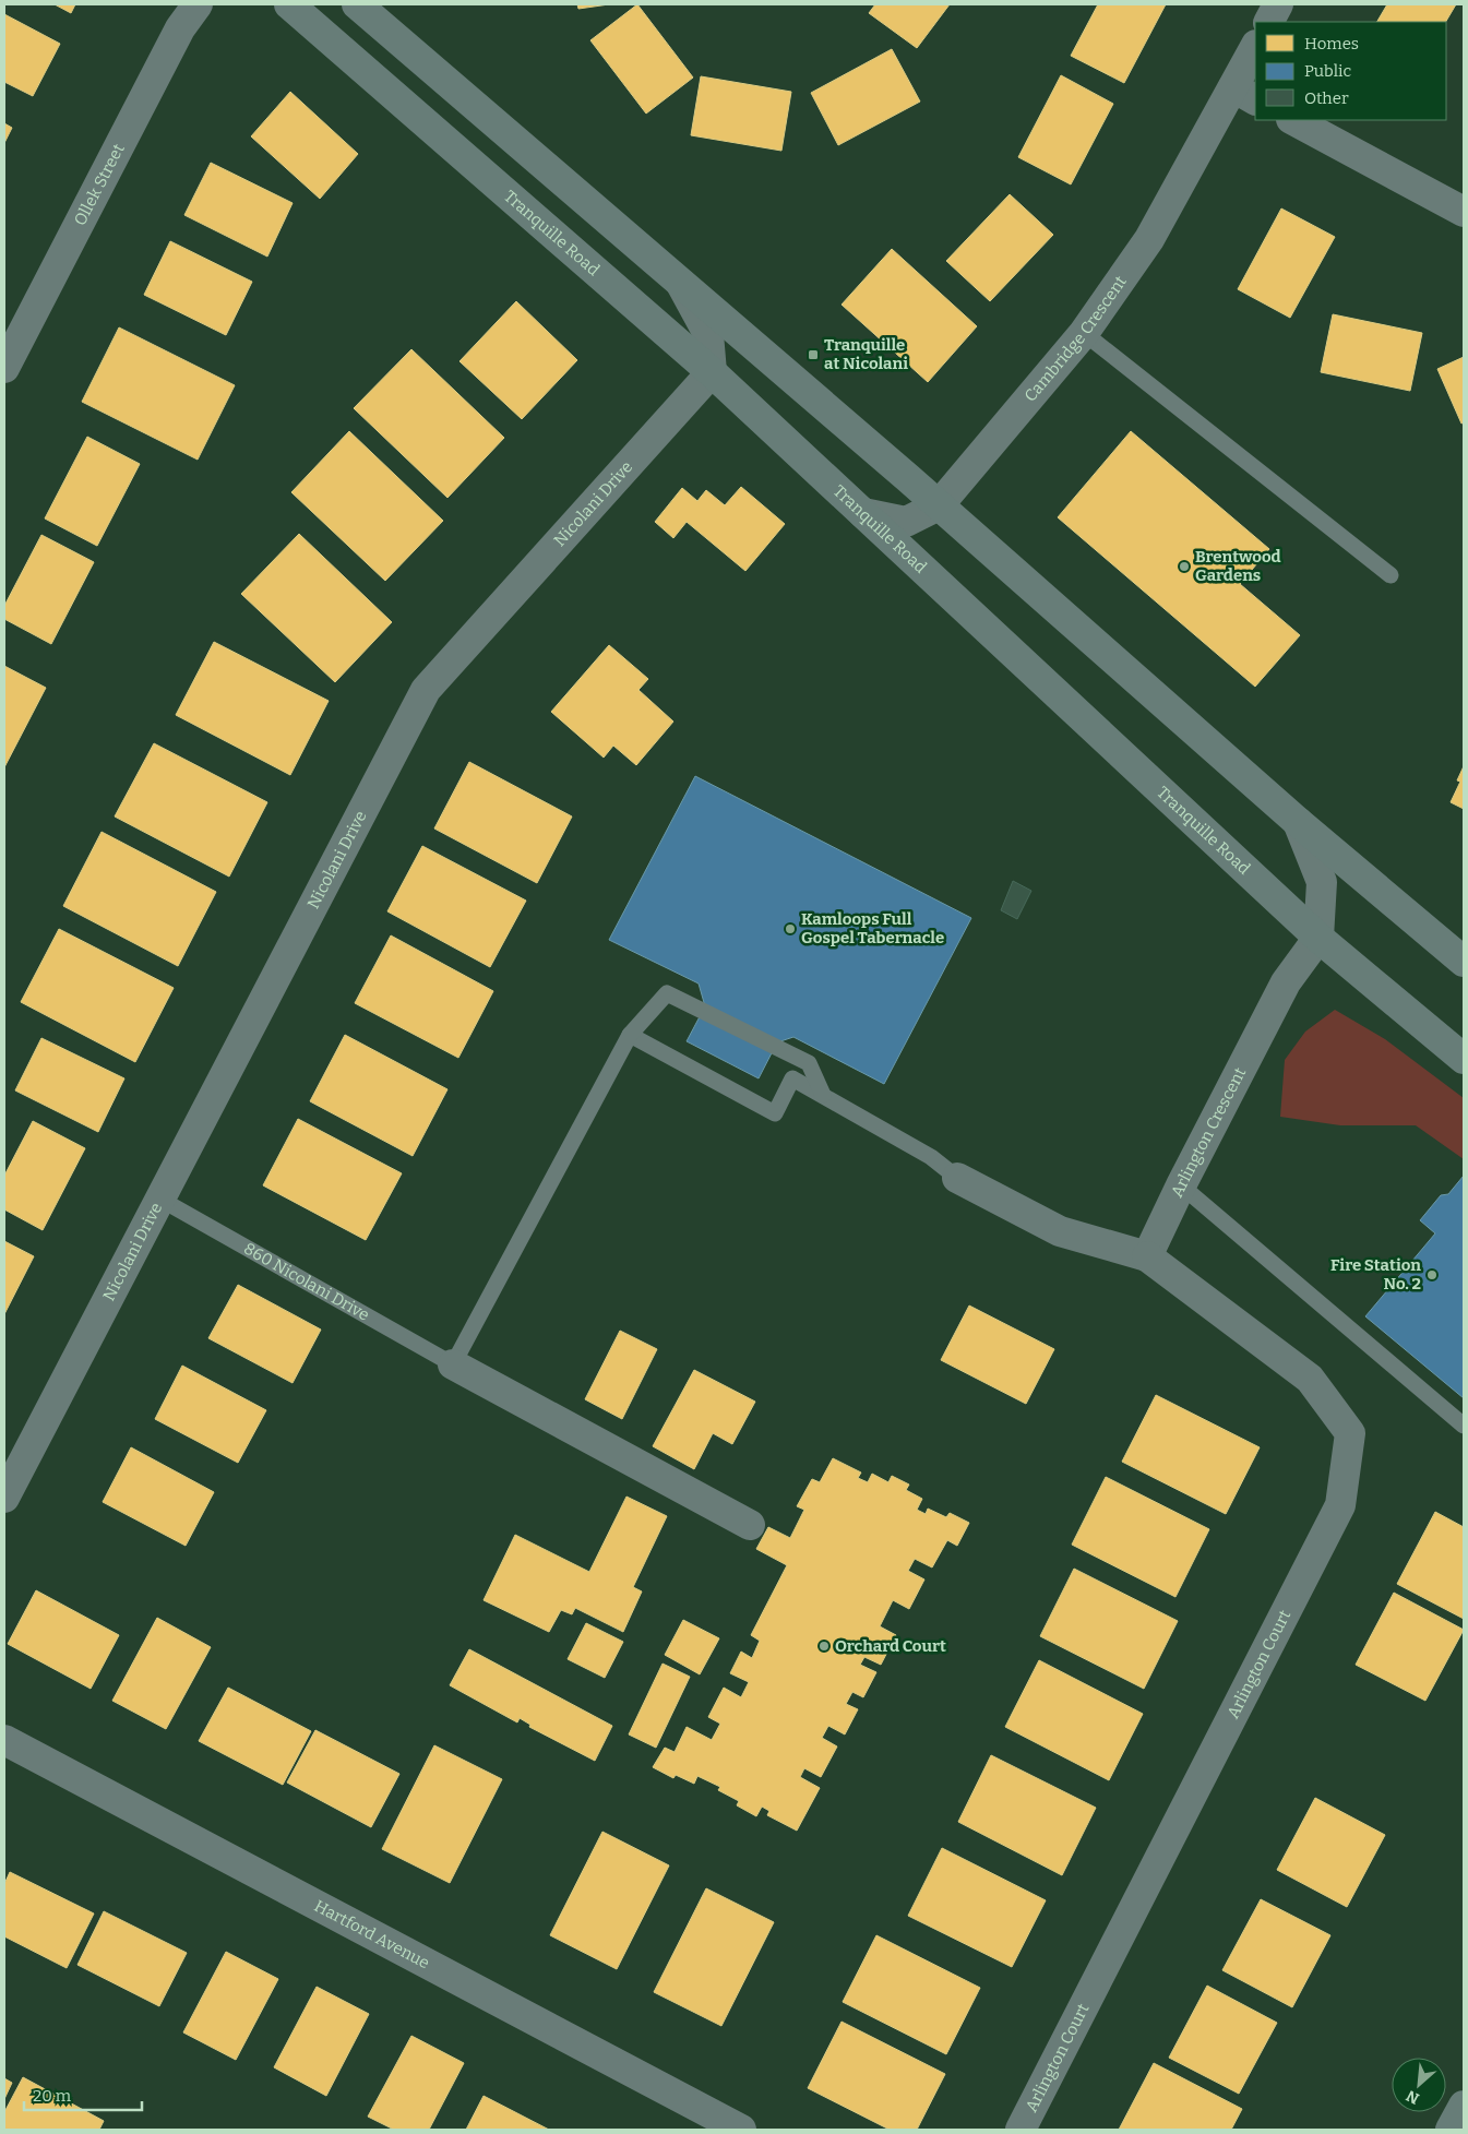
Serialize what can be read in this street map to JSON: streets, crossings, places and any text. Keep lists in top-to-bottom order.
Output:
{
  "streets": {
    "main road": ["Tranquille Road"],
    "street": [
      "Ollek Street",
      "Cambridge Crescent",
      "Nicolani Drive",
      "Arlington Crescent",
      "Arlington Court",
      "Hartford Avenue"
    ],
    "lane": ["860 Nicolani Drive"]
  },
  "crossings": [
    ["Tranquille Road", "Cambridge Crescent"],
    ["Tranquille Road", "Nicolani Drive"],
    ["Tranquille Road", "Arlington Crescent"],
    ["Nicolani Drive", "860 Nicolani Drive"],
    ["Arlington Crescent", "Arlington Court"]
  ],
  "places": {
    "transit": ["Tranquille at Nicolani"],
    "other": [
      "Brentwood Gardens",
      "Kamloops Full Gospel Tabernacle",
      "Fire Station No. 2",
      "Orchard Court"
    ]
  },
  "legend": ["Homes", "Public", "Other"],
  "scale_bar": "20 m",
  "north": "bottom left"
}
